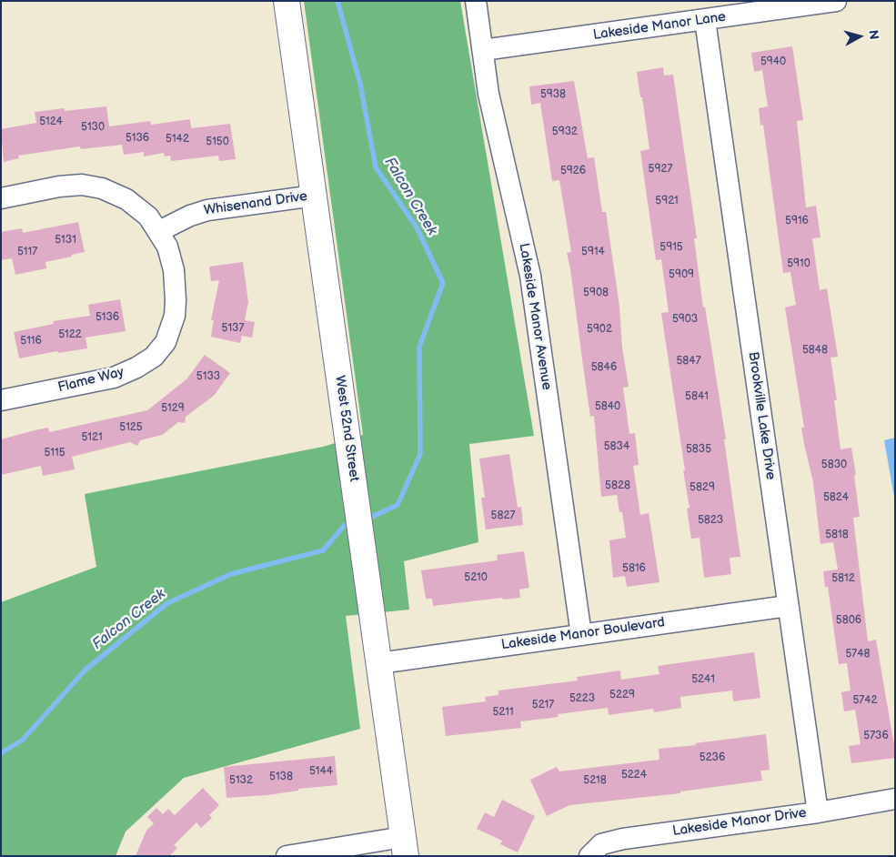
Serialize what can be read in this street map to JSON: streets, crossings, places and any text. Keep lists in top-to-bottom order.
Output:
{
  "streets": {
    "street": [
      "Lakeside Manor Lane",
      "Whisenand Drive",
      "Lakeside Manor Avenue",
      "Flame Way",
      "Brookville Lake Drive",
      "West 52nd Street",
      "Lakeside Manor Boulevard",
      "Lakeside Manor Drive"
    ]
  },
  "crossings": [
    ["Lakeside Manor Lane", "Lakeside Manor Avenue"],
    ["Lakeside Manor Lane", "Brookville Lake Drive"],
    ["Whisenand Drive", "Flame Way"],
    ["Whisenand Drive", "West 52nd Street"],
    ["Lakeside Manor Avenue", "Lakeside Manor Boulevard"],
    ["Brookville Lake Drive", "Lakeside Manor Boulevard"],
    ["Brookville Lake Drive", "Lakeside Manor Drive"],
    ["West 52nd Street", "Lakeside Manor Boulevard"]
  ],
  "water": ["Falcon Creek"],
  "house_numbers": [
    "5940",
    "5938",
    "5124",
    "5130",
    "5932",
    "5136",
    "5142",
    "5150",
    "5927",
    "5926",
    "5921",
    "5916",
    "5131",
    "5915",
    "5117",
    "5914",
    "5910",
    "5909",
    "5908",
    "5136",
    "5903",
    "5137",
    "5902",
    "5122",
    "5116",
    "5848",
    "5847",
    "5846",
    "5133",
    "5841",
    "5840",
    "5129",
    "5125",
    "5121",
    "5834",
    "5835",
    "5115",
    "5830",
    "5828",
    "5829",
    "5824",
    "5827",
    "5823",
    "5818",
    "5816",
    "5210",
    "5812",
    "5806",
    "5748",
    "5241",
    "5229",
    "5223",
    "5742",
    "5217",
    "5211",
    "5736",
    "5236",
    "5144",
    "5224",
    "5138",
    "5132",
    "5218"
  ],
  "north": "right"
}
